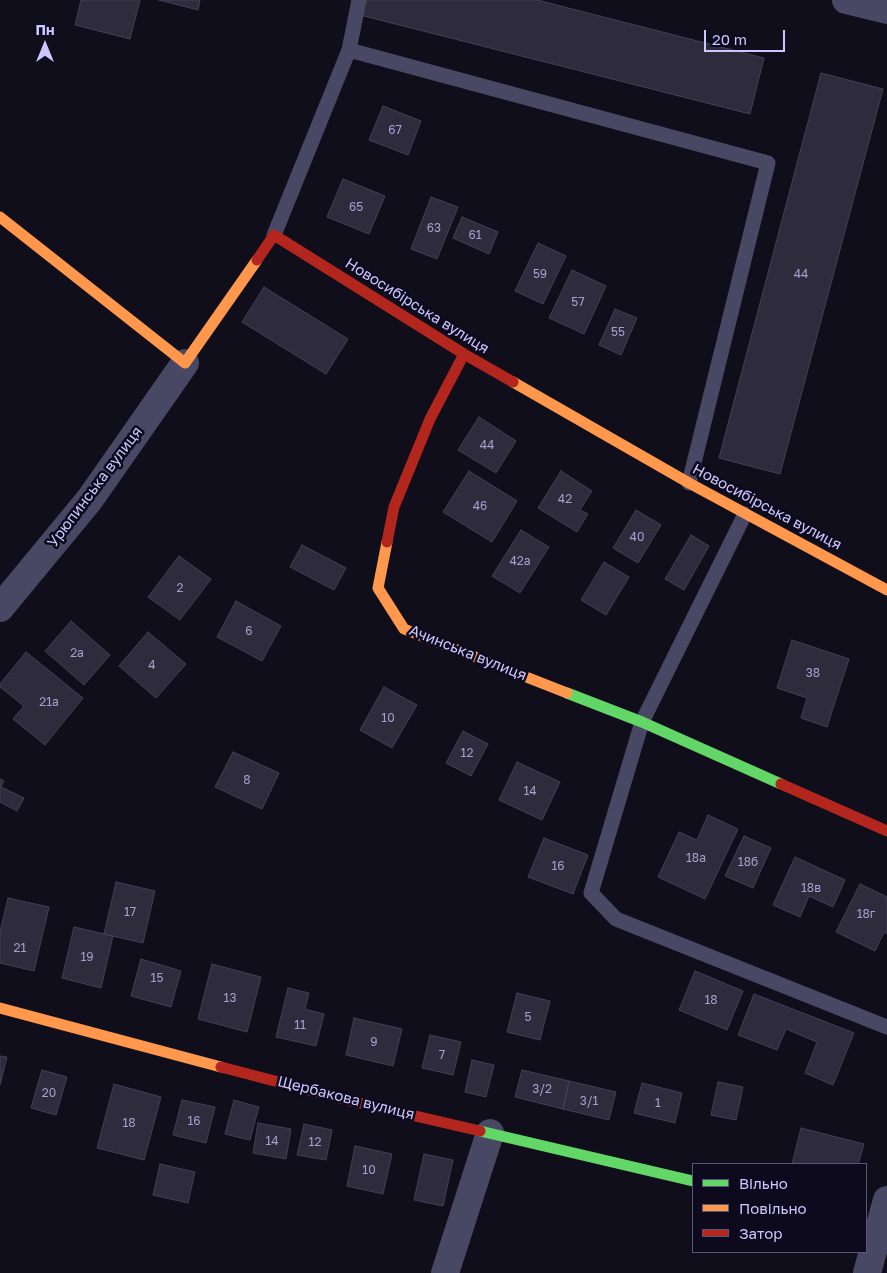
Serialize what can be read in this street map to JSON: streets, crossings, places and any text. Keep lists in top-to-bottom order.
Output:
{
  "streets": {
    "street": [
      "Новосибірська вулиця",
      "Урюпинська вулиця",
      "Ачинська вулиця",
      "Щербакова вулиця"
    ]
  },
  "crossings": [
    ["Новосибірська вулиця", "Ачинська вулиця"]
  ],
  "house_numbers": [
    "67",
    "65",
    "63",
    "61",
    "59",
    "44",
    "57",
    "55",
    "44",
    "42",
    "46",
    "40",
    "42а",
    "2",
    "6",
    "2а",
    "4",
    "38",
    "21а",
    "10",
    "12",
    "8",
    "14",
    "18а",
    "18б",
    "16",
    "18в",
    "17",
    "18г",
    "21",
    "19",
    "15",
    "13",
    "18",
    "5",
    "11",
    "9",
    "7",
    "3/2",
    "20",
    "3/1",
    "1",
    "16",
    "18",
    "14",
    "12",
    "10"
  ],
  "legend": ["Вільно", "Повільно", "Затор"],
  "scale_bar": "20 m",
  "north": "top"
}
